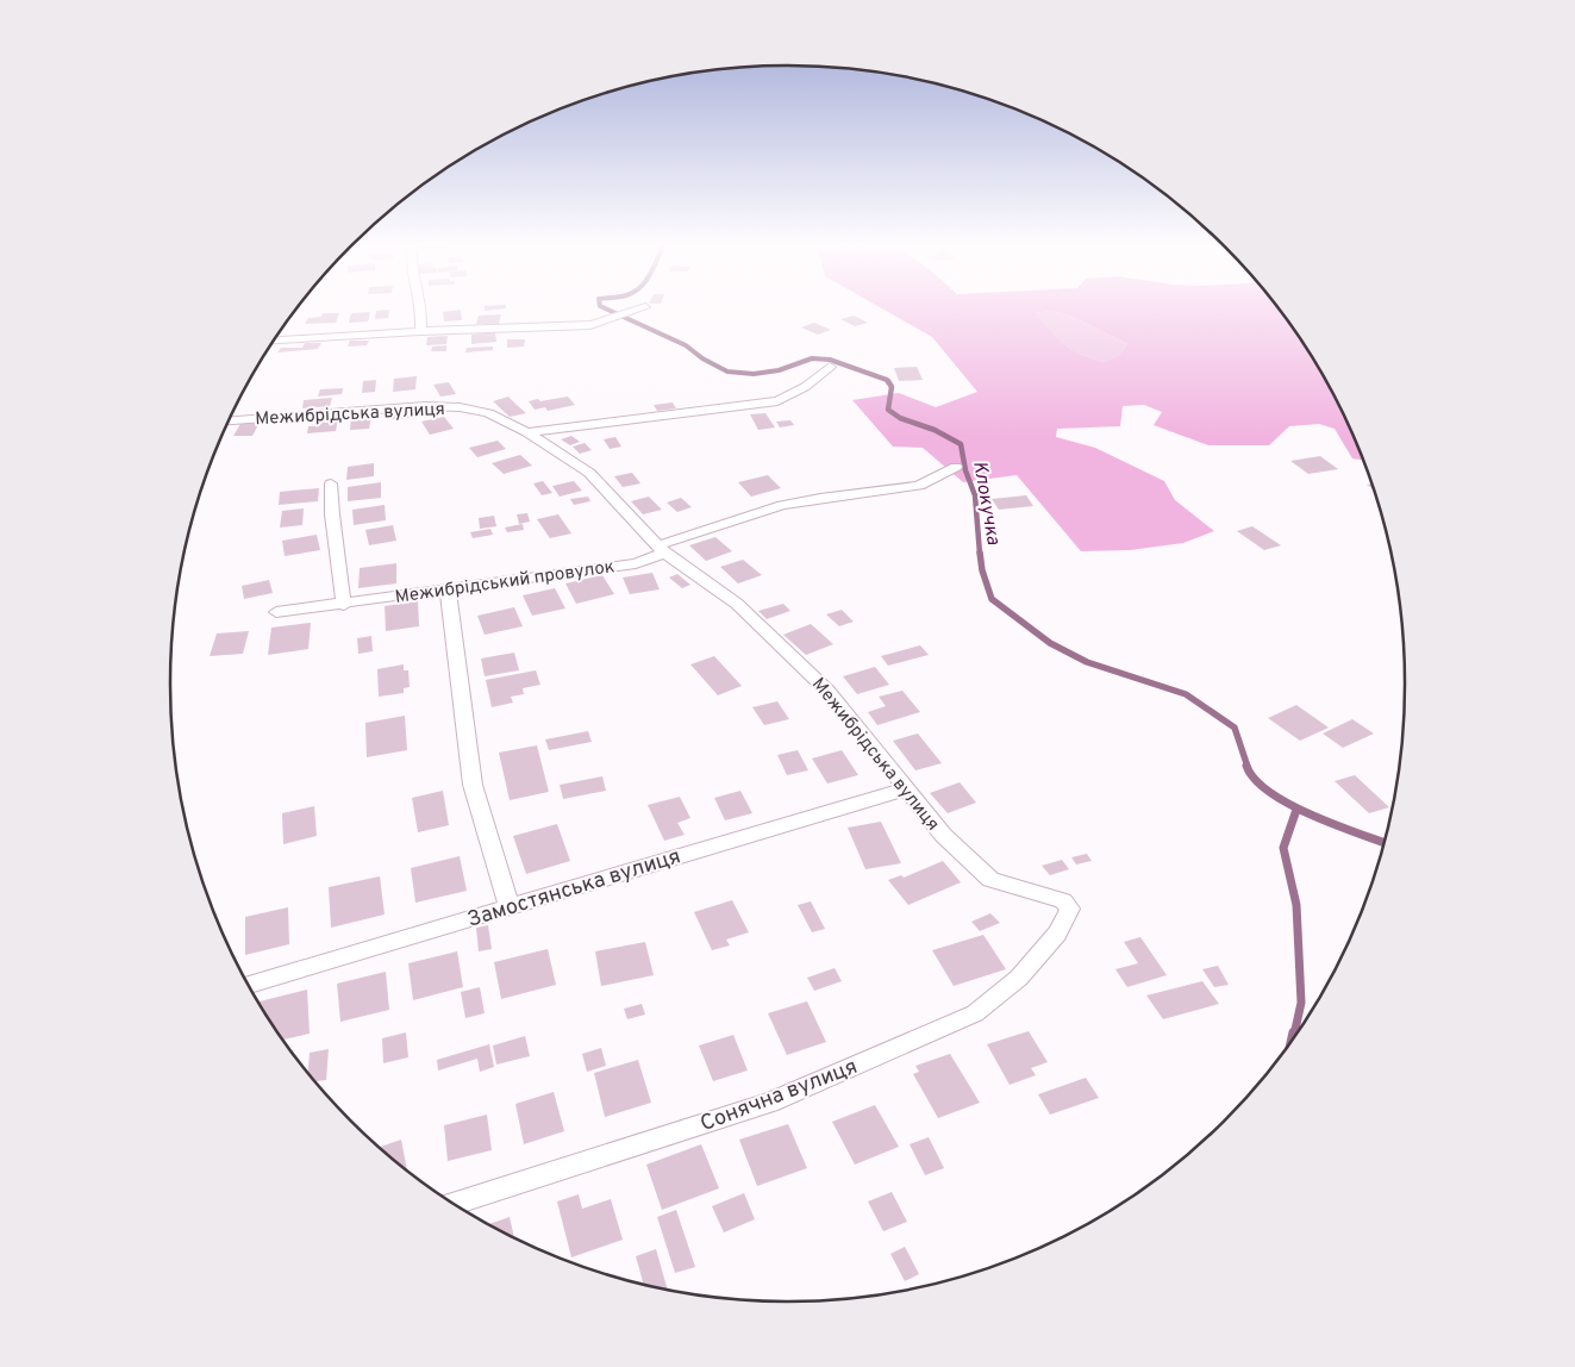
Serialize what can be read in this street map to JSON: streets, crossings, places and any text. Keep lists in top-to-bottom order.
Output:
{
  "streets": {
    "street": [
      "Межибрідська вулиця",
      "Межибрідський провулок",
      "Замостянська вулиця",
      "Сонячна вулиця"
    ]
  },
  "crossings": [
    ["Межибрідська вулиця", "Межибрідський провулок"],
    ["Межибрідська вулиця", "Замостянська вулиця"],
    ["Межибрідська вулиця", "Сонячна вулиця"]
  ],
  "water": ["Клокучка"]
}
